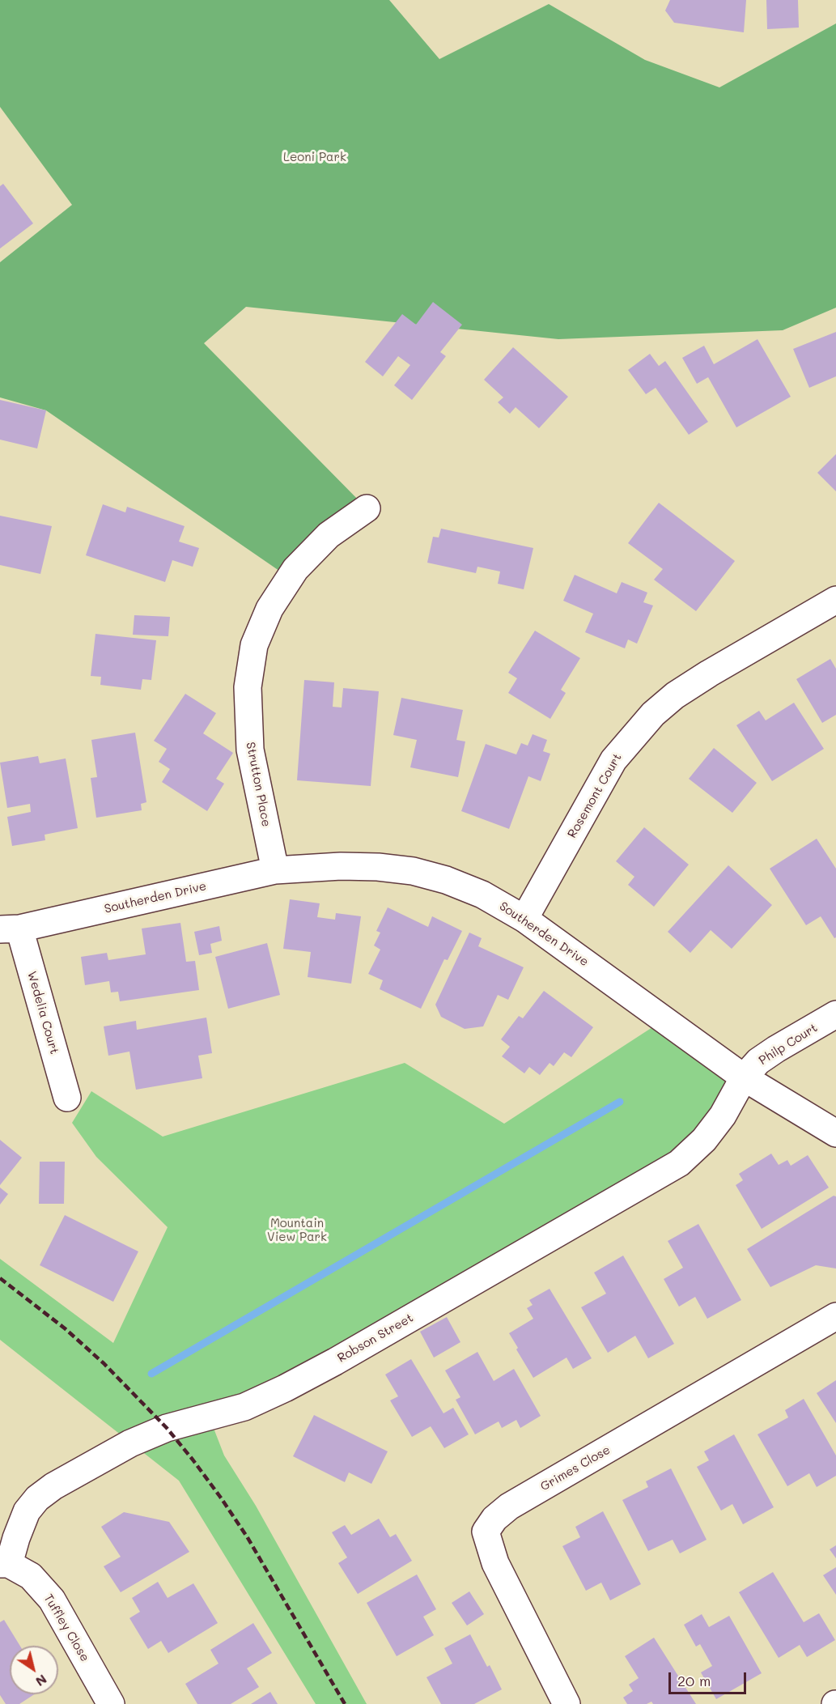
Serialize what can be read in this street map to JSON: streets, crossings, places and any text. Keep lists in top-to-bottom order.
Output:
{
  "streets": {
    "street": [
      "Strutton Place",
      "Rosemont Court",
      "Southerden Drive",
      "Wedelia Court",
      "Philp Court",
      "Robson Street",
      "Grimes Close",
      "Tuffley Close"
    ]
  },
  "crossings": [
    ["Strutton Place", "Southerden Drive"],
    ["Rosemont Court", "Southerden Drive"],
    ["Southerden Drive", "Wedelia Court"],
    ["Southerden Drive", "Philp Court"],
    ["Southerden Drive", "Robson Street"],
    ["Philp Court", "Robson Street"],
    ["Robson Street", "Tuffley Close"]
  ],
  "parks": ["Leoni Park", "Mountain View Park"],
  "scale_bar": "20 m",
  "north": "bottom right"
}
